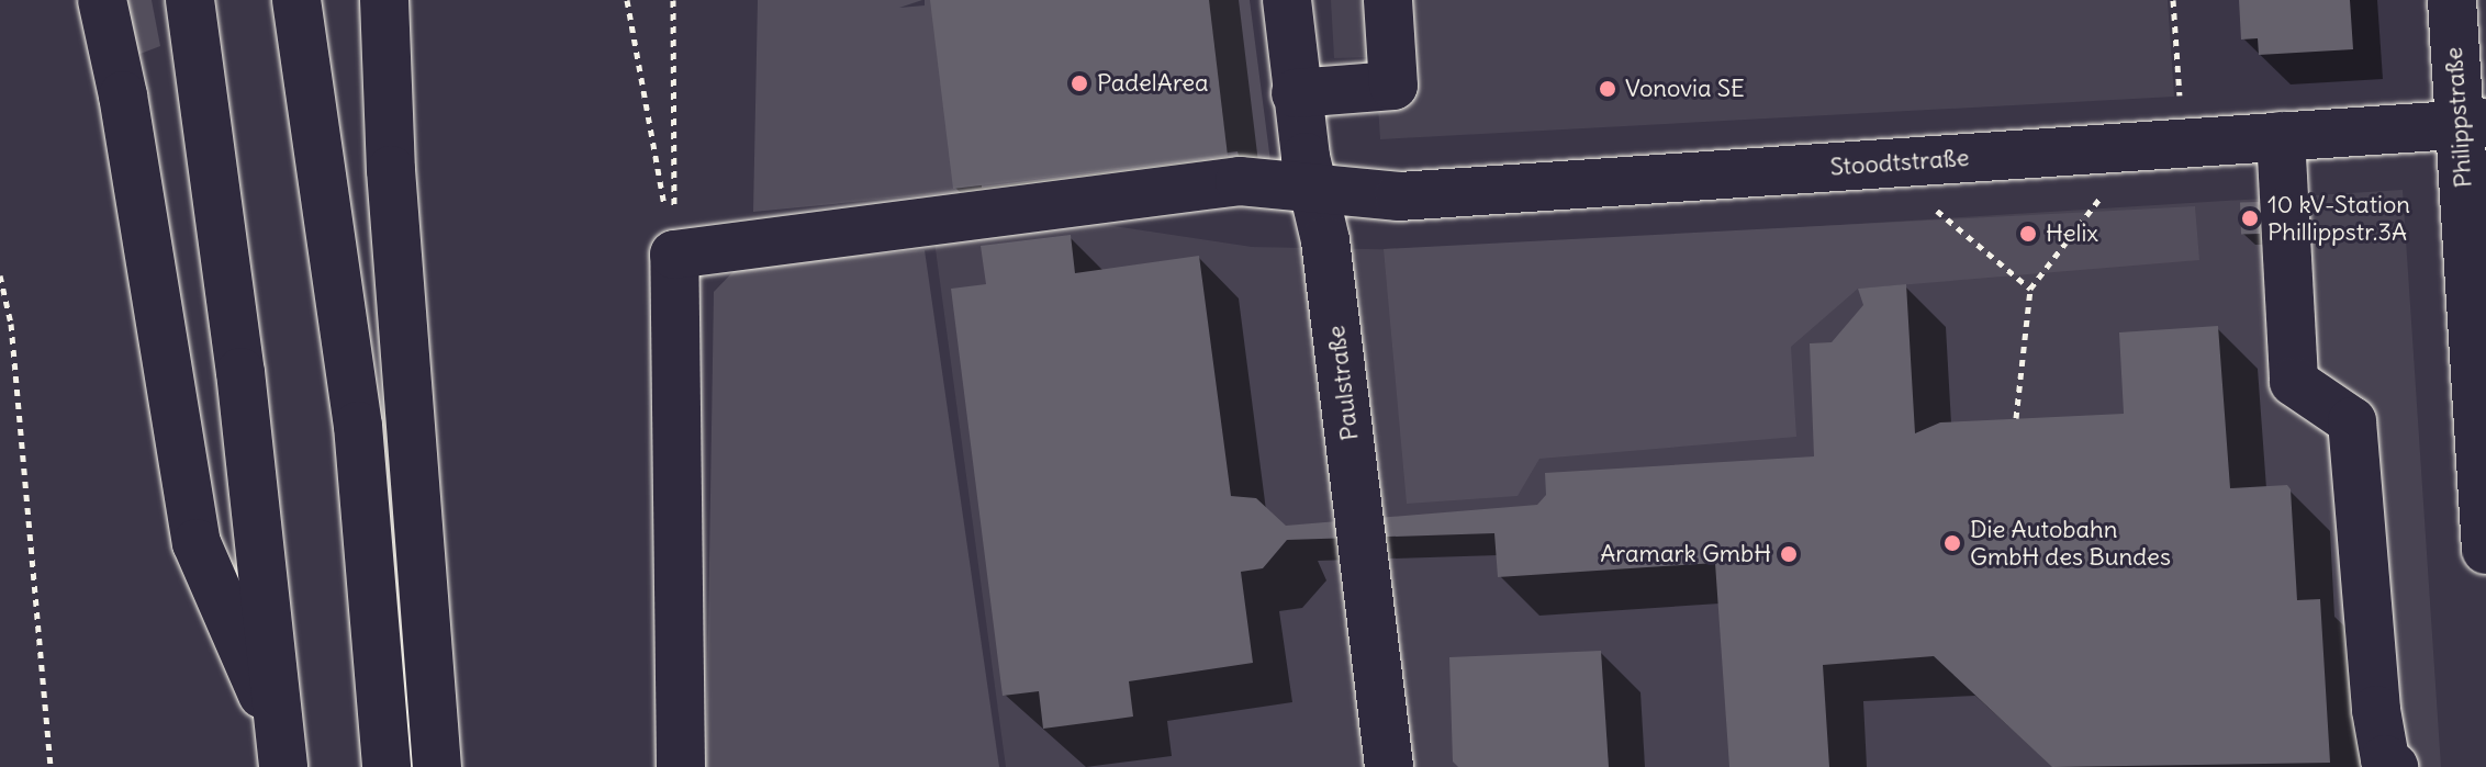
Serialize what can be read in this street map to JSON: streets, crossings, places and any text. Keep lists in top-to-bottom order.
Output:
{
  "streets": {
    "main road": ["Philippstraße", "Stoodtstraße", "Paulstraße"]
  },
  "crossings": [
    ["Philippstraße", "Stoodtstraße"],
    ["Stoodtstraße", "Paulstraße"]
  ],
  "places": [
    "PadelArea",
    "Vonovia SE",
    "10 kV-Station Phillippstr.3A",
    "Helix",
    "Die Autobahn GmbH des Bundes",
    "Aramark GmbH"
  ]
}
